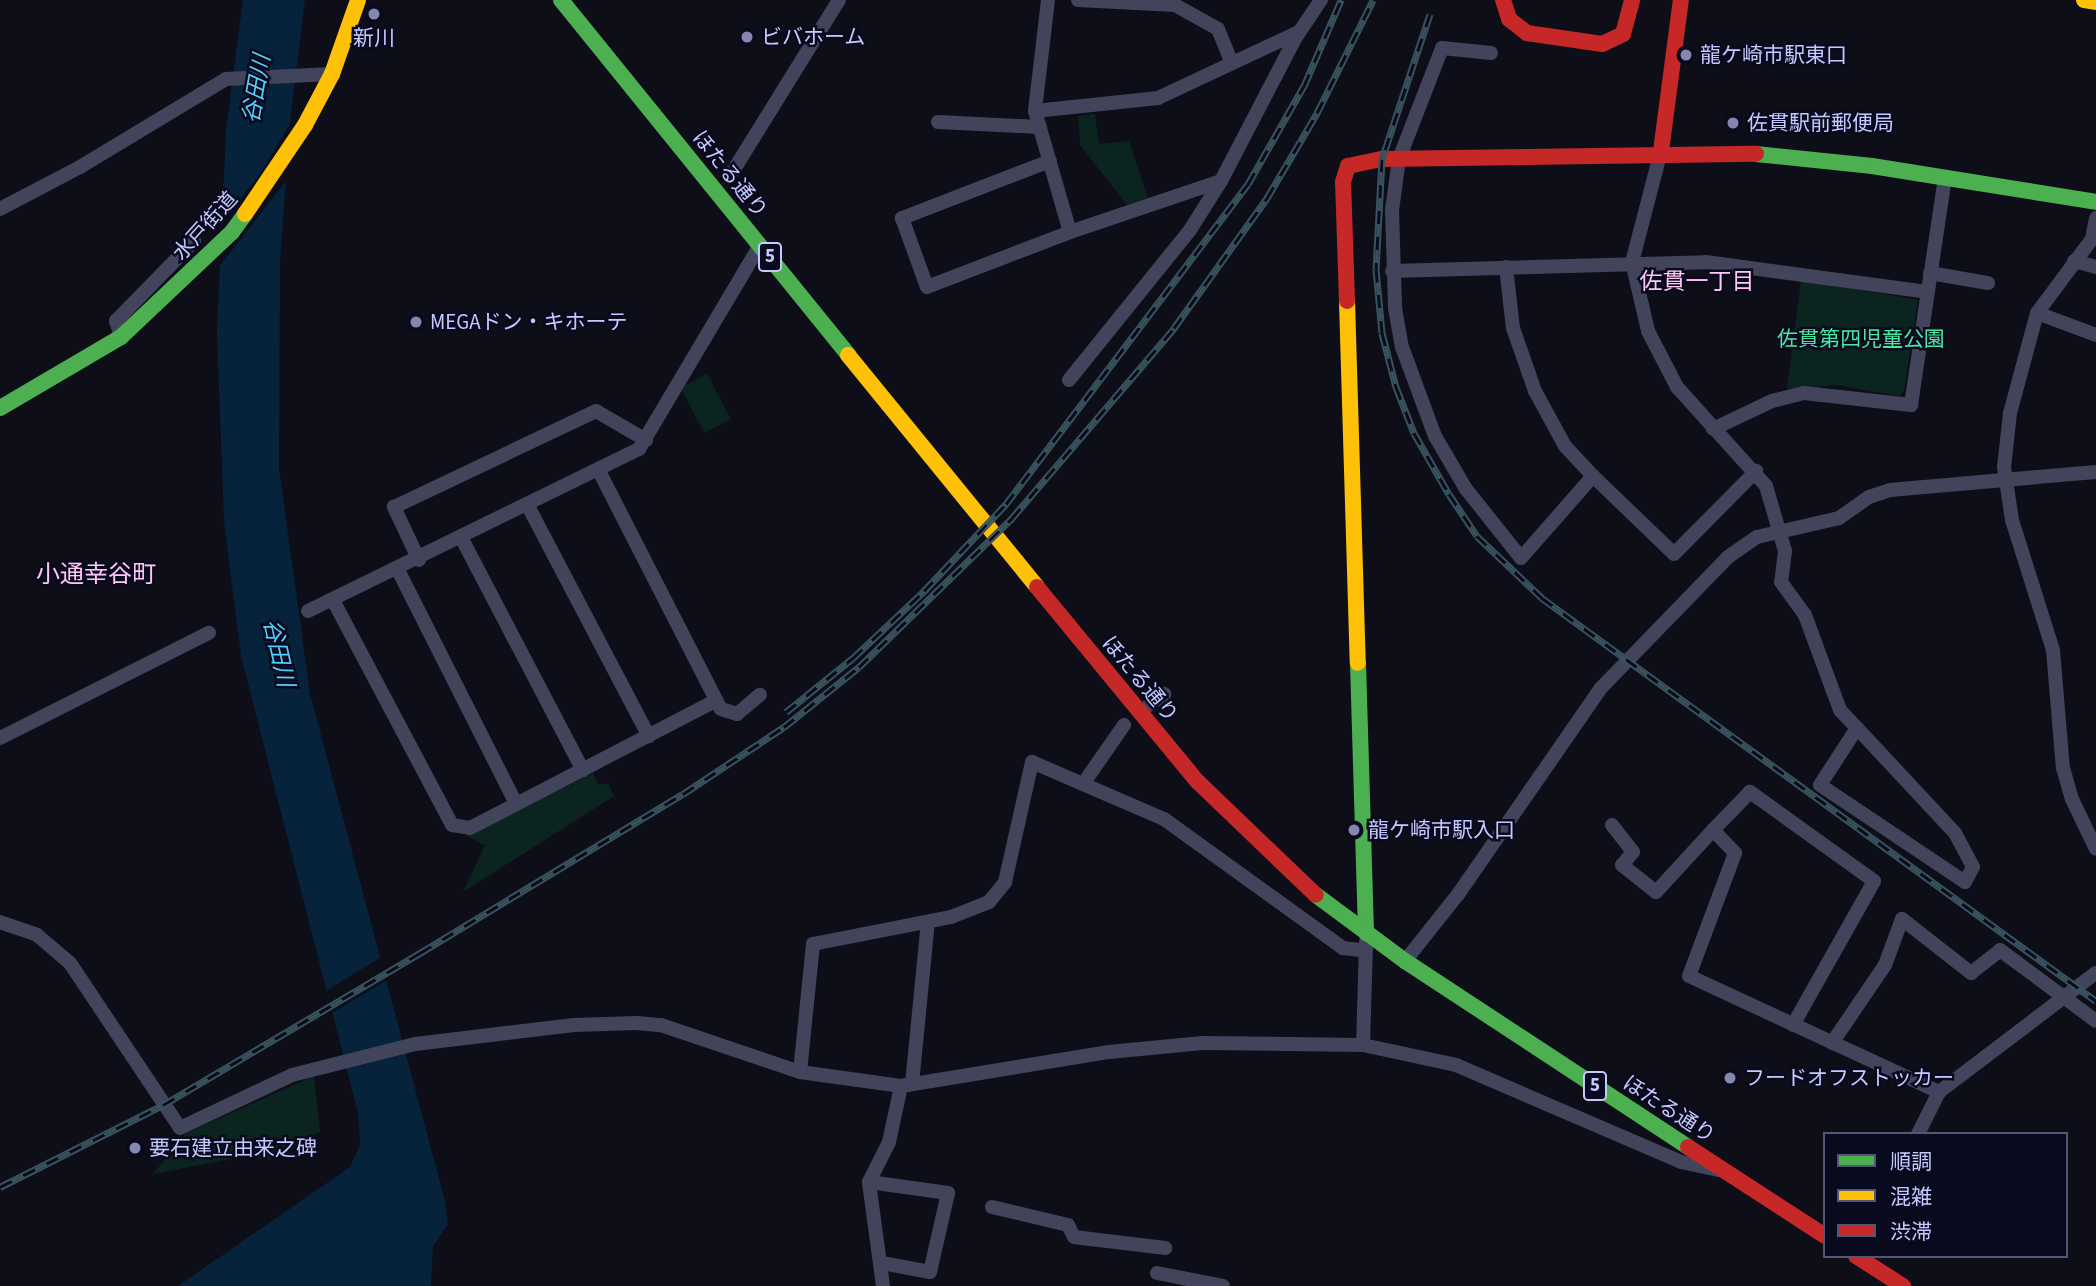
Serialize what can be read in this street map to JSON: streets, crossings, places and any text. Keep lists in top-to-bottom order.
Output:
{
  "streets": {
    "main road": ["ほたる通り", "水戸街道", "5"]
  },
  "districts": ["佐貫一丁目", "小通幸谷町"],
  "water": ["谷田川"],
  "parks": ["佐貫第四児童公園"],
  "places": [
    "新川",
    "ビバホーム",
    "龍ケ崎市駅東口",
    "佐貫駅前郵便局",
    "MEGAドン・キホーテ",
    "龍ケ崎市駅入口",
    "フードオフストッカー",
    "要石建立由来之碑"
  ],
  "legend": ["順調", "混雑", "渋滞"]
}
